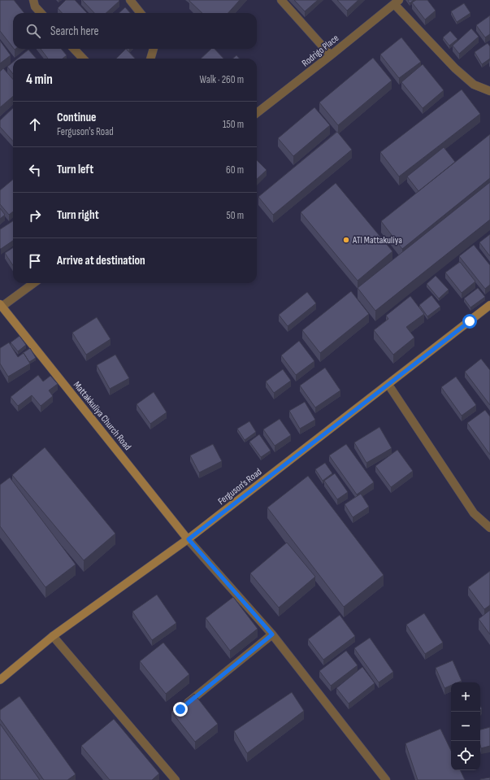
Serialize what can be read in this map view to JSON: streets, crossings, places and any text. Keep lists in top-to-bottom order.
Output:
{
  "streets": {
    "street": ["Rodrigo Place", "Mattakkuliya Church Road", "Ferguson's Road"]
  },
  "crossings": [
    ["Mattakkuliya Church Road", "Ferguson's Road"]
  ],
  "places": ["ATI Mattakuliya"],
  "page": {
    "search": "Search here",
    "heading": ["4 min", "Walk · 260 m"],
    "list": [
      ["Continue", "Ferguson's Road", "150 m"],
      ["Turn left", "60 m"],
      ["Turn right", "50 m"],
      "Arrive at destination"
    ],
    "map_buttons": ["+", "−"]
  }
}
